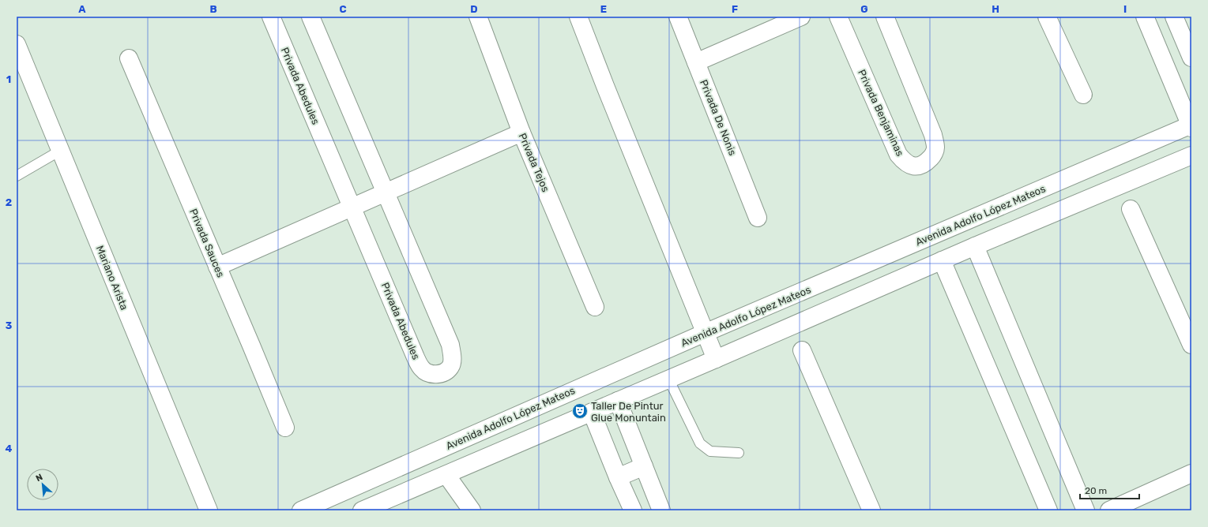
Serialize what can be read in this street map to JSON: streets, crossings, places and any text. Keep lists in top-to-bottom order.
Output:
{
  "streets": {
    "street": [
      "Privada Abedules",
      "Privada Benjaminas",
      "Privada De Nonis",
      "Privada Tejos",
      "Avenida Adolfo López Mateos",
      "Privada Sauces",
      "Mariano Arista"
    ]
  },
  "places": {
    "theatre": ["Taller De Pintur Glue Monuntain"]
  },
  "scale_bar": "20 m",
  "north": "top left",
  "grid": {
    "columns": [
      "A",
      "B",
      "C",
      "D",
      "E",
      "F",
      "G",
      "H",
      "I"
    ],
    "rows": [
      "1",
      "2",
      "3",
      "4"
    ]
  }
}
